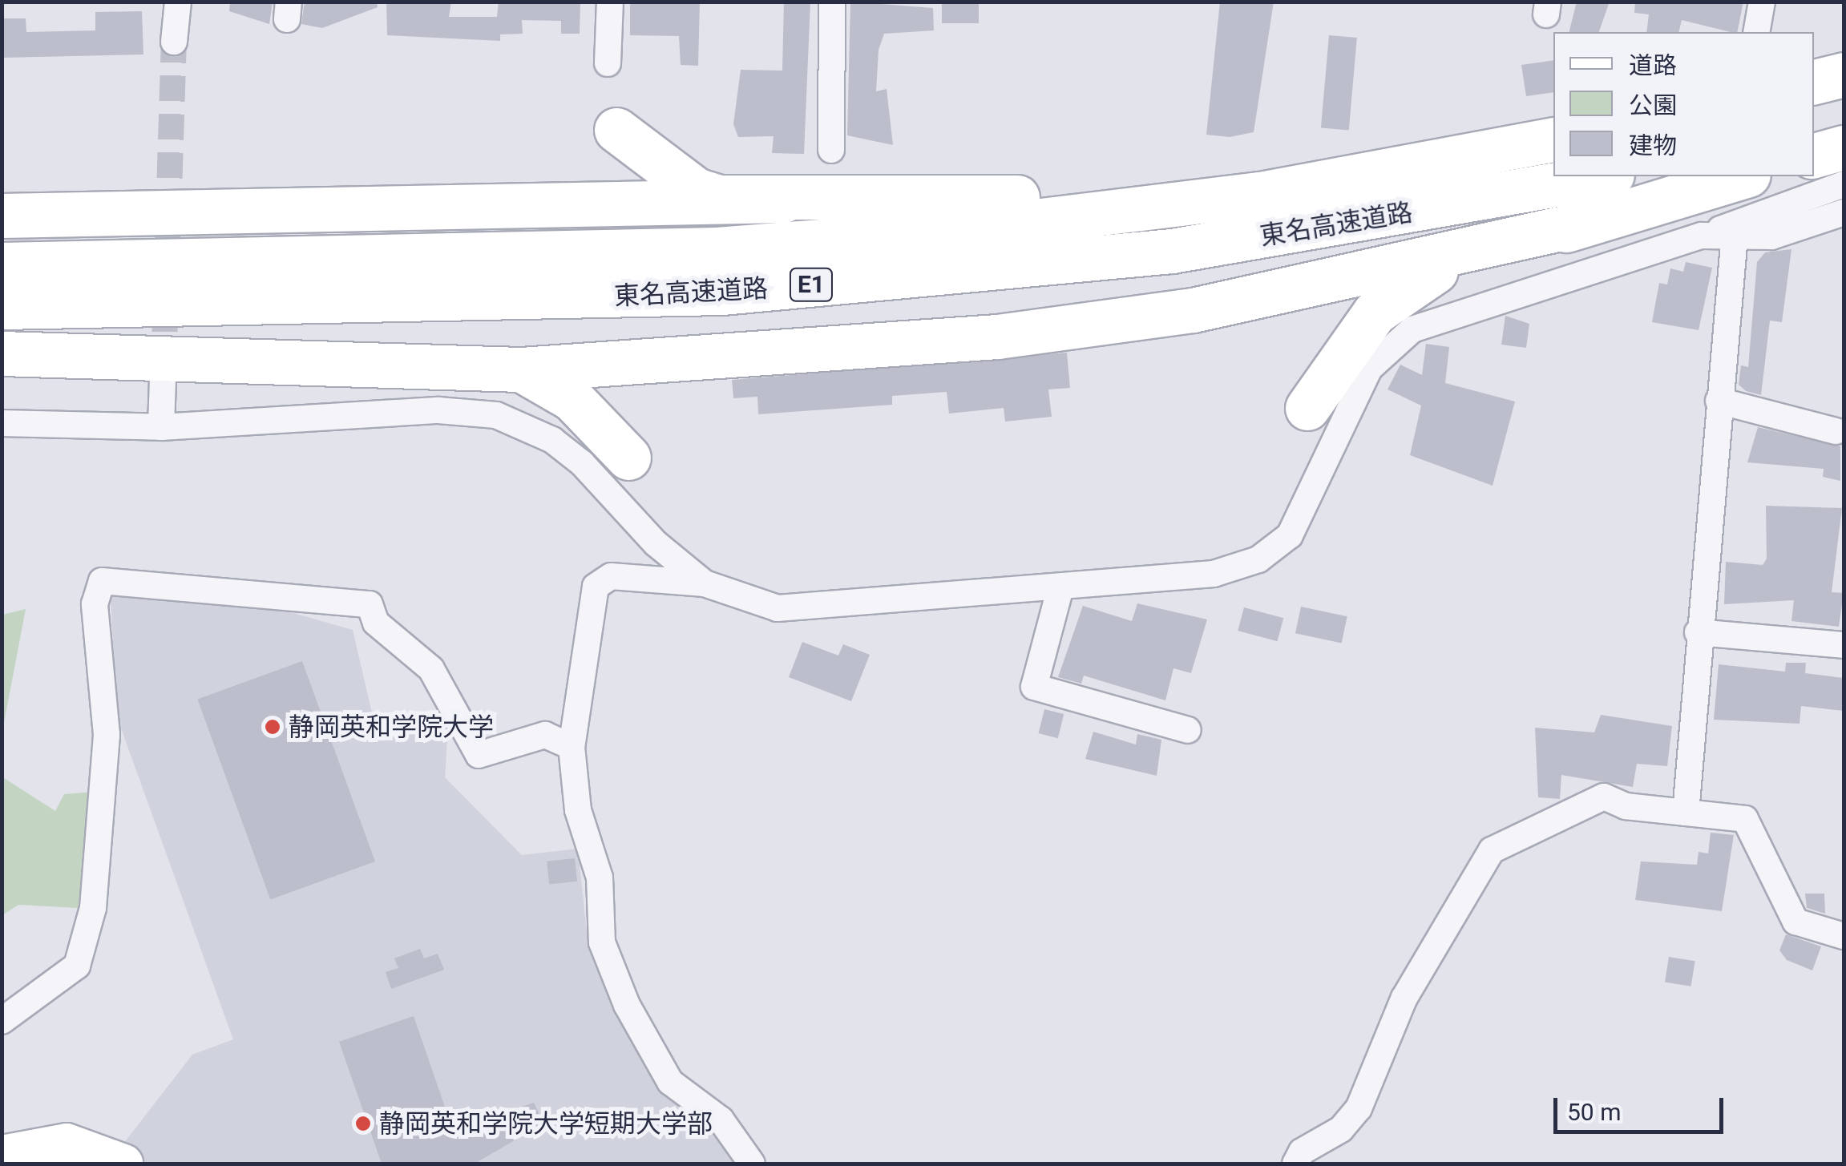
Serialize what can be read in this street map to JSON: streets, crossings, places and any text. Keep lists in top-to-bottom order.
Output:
{
  "streets": {
    "highway": ["東名高速道路", "E1"]
  },
  "places": ["静岡英和学院大学", "静岡英和学院大学短期大学部"],
  "legend": ["道路", "公園", "建物"],
  "scale_bar": "50 m"
}
